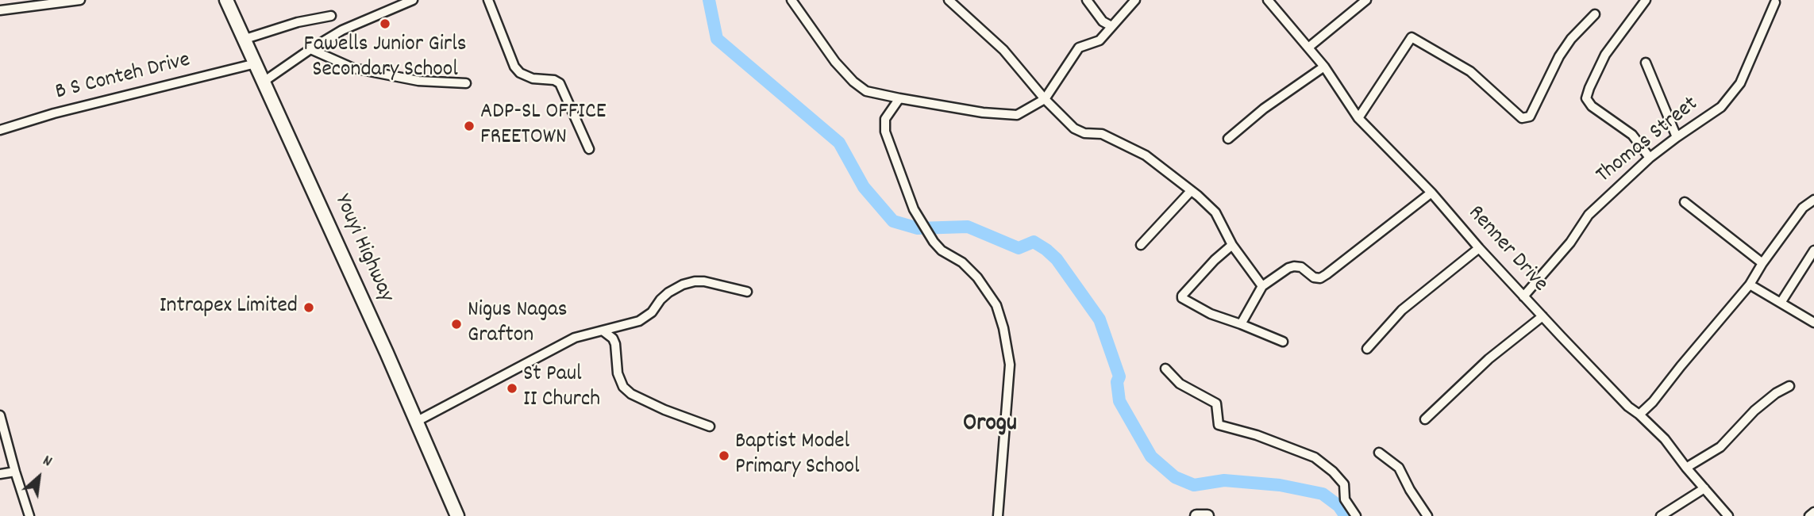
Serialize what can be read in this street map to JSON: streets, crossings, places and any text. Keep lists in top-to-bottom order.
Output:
{
  "streets": {
    "main road": ["Youyi Highway"],
    "street": ["B S Conteh Drive", "Thomas Street", "Renner Drive"]
  },
  "crossings": [
    ["B S Conteh Drive", "Youyi Highway"],
    ["Thomas Street", "Renner Drive"]
  ],
  "districts": ["Orogu"],
  "places": [
    "Fawells Junior Girls Secondary School",
    "ADP-SL OFFICE FREETOWN",
    "Intrapex Limited",
    "Nigus Nagas Grafton",
    "St Paul II Church",
    "Baptist Model Primary School"
  ],
  "north": "top right"
}
